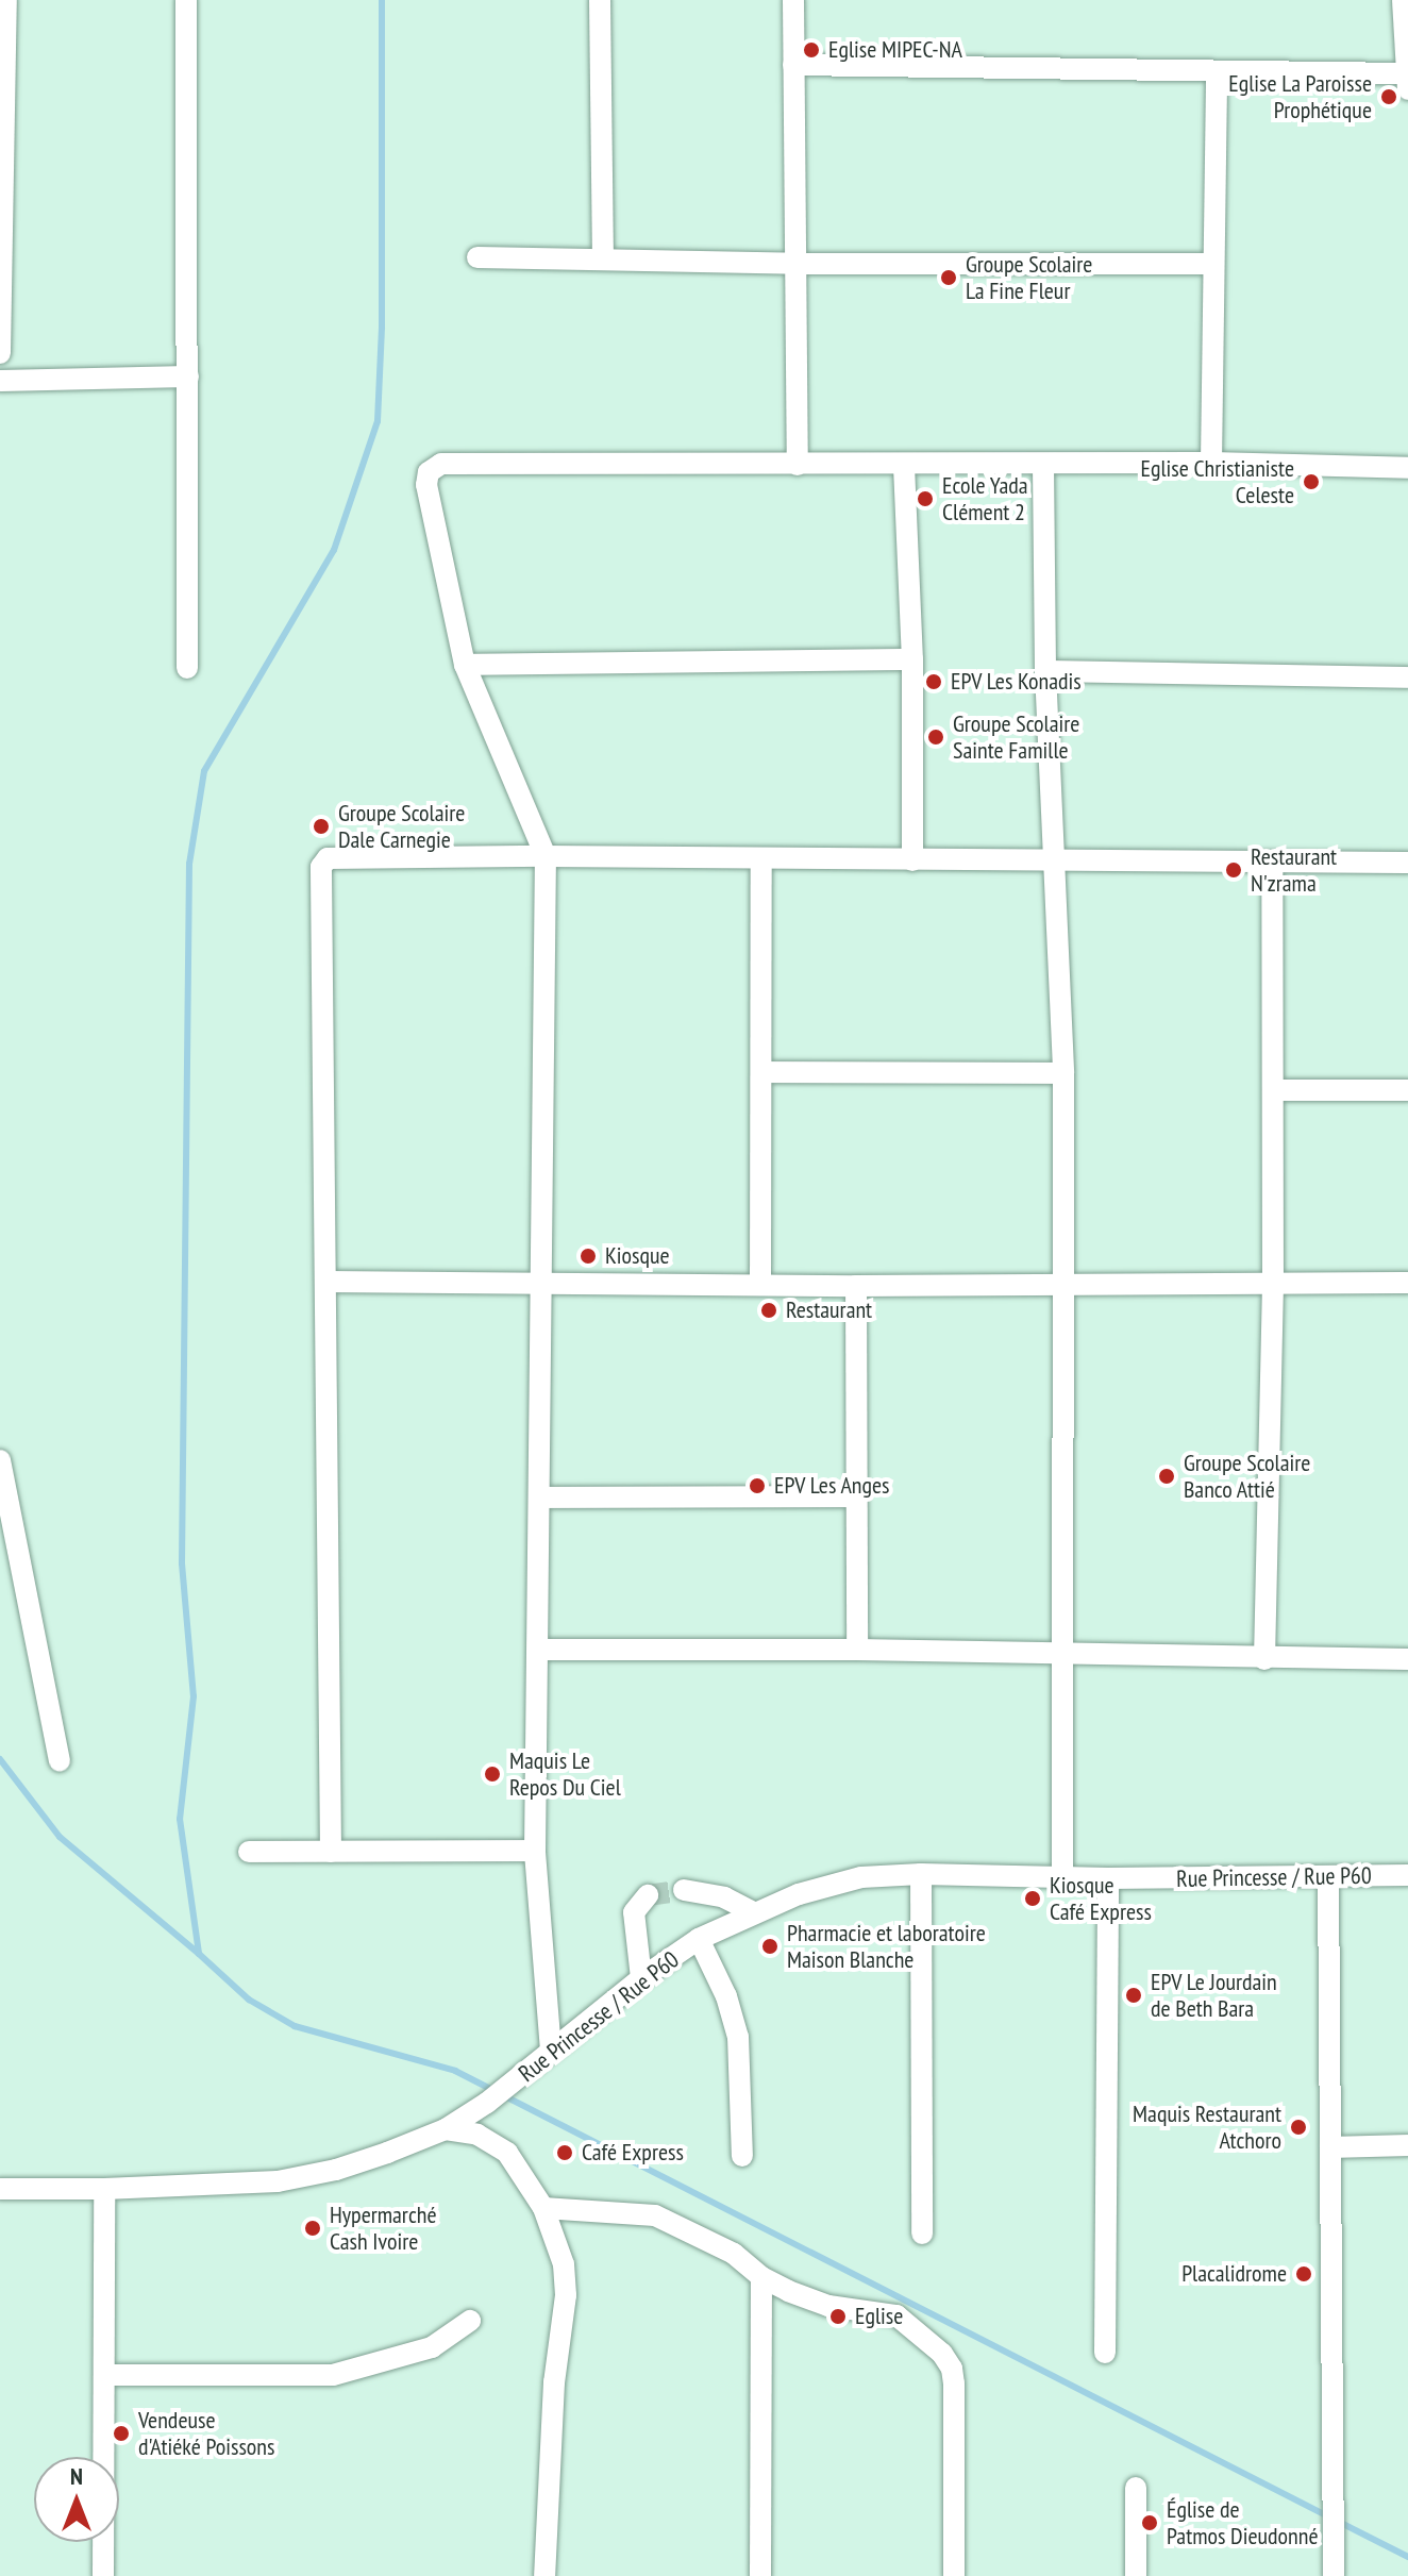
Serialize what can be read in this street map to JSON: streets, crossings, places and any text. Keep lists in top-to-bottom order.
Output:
{
  "streets": {
    "street": ["Rue Princesse / Rue P60"]
  },
  "places": [
    "Eglise MIPEC-NA",
    "Eglise La Paroisse Prophétique",
    "Groupe Scolaire La Fine Fleur",
    "Eglise Christianiste Celeste",
    "Ecole Yada Clément 2",
    "EPV Les Konadis",
    "Groupe Scolaire Sainte Famille",
    "Groupe Scolaire Dale Carnegie",
    "Restaurant N'zrama",
    "Kiosque",
    "Restaurant",
    "Groupe Scolaire Banco Attié",
    "EPV Les Anges",
    "Maquis Le Repos Du Ciel",
    "Kiosque Café Express",
    "Pharmacie et laboratoire Maison Blanche",
    "EPV Le Jourdain de Beth Bara",
    "Maquis Restaurant Atchoro",
    "Café Express",
    "Hypermarché Cash Ivoire",
    "Placalidrome",
    "Eglise",
    "Vendeuse d'Atiéké Poissons",
    "Église de Patmos Dieudonné"
  ],
  "north": "top"
}
